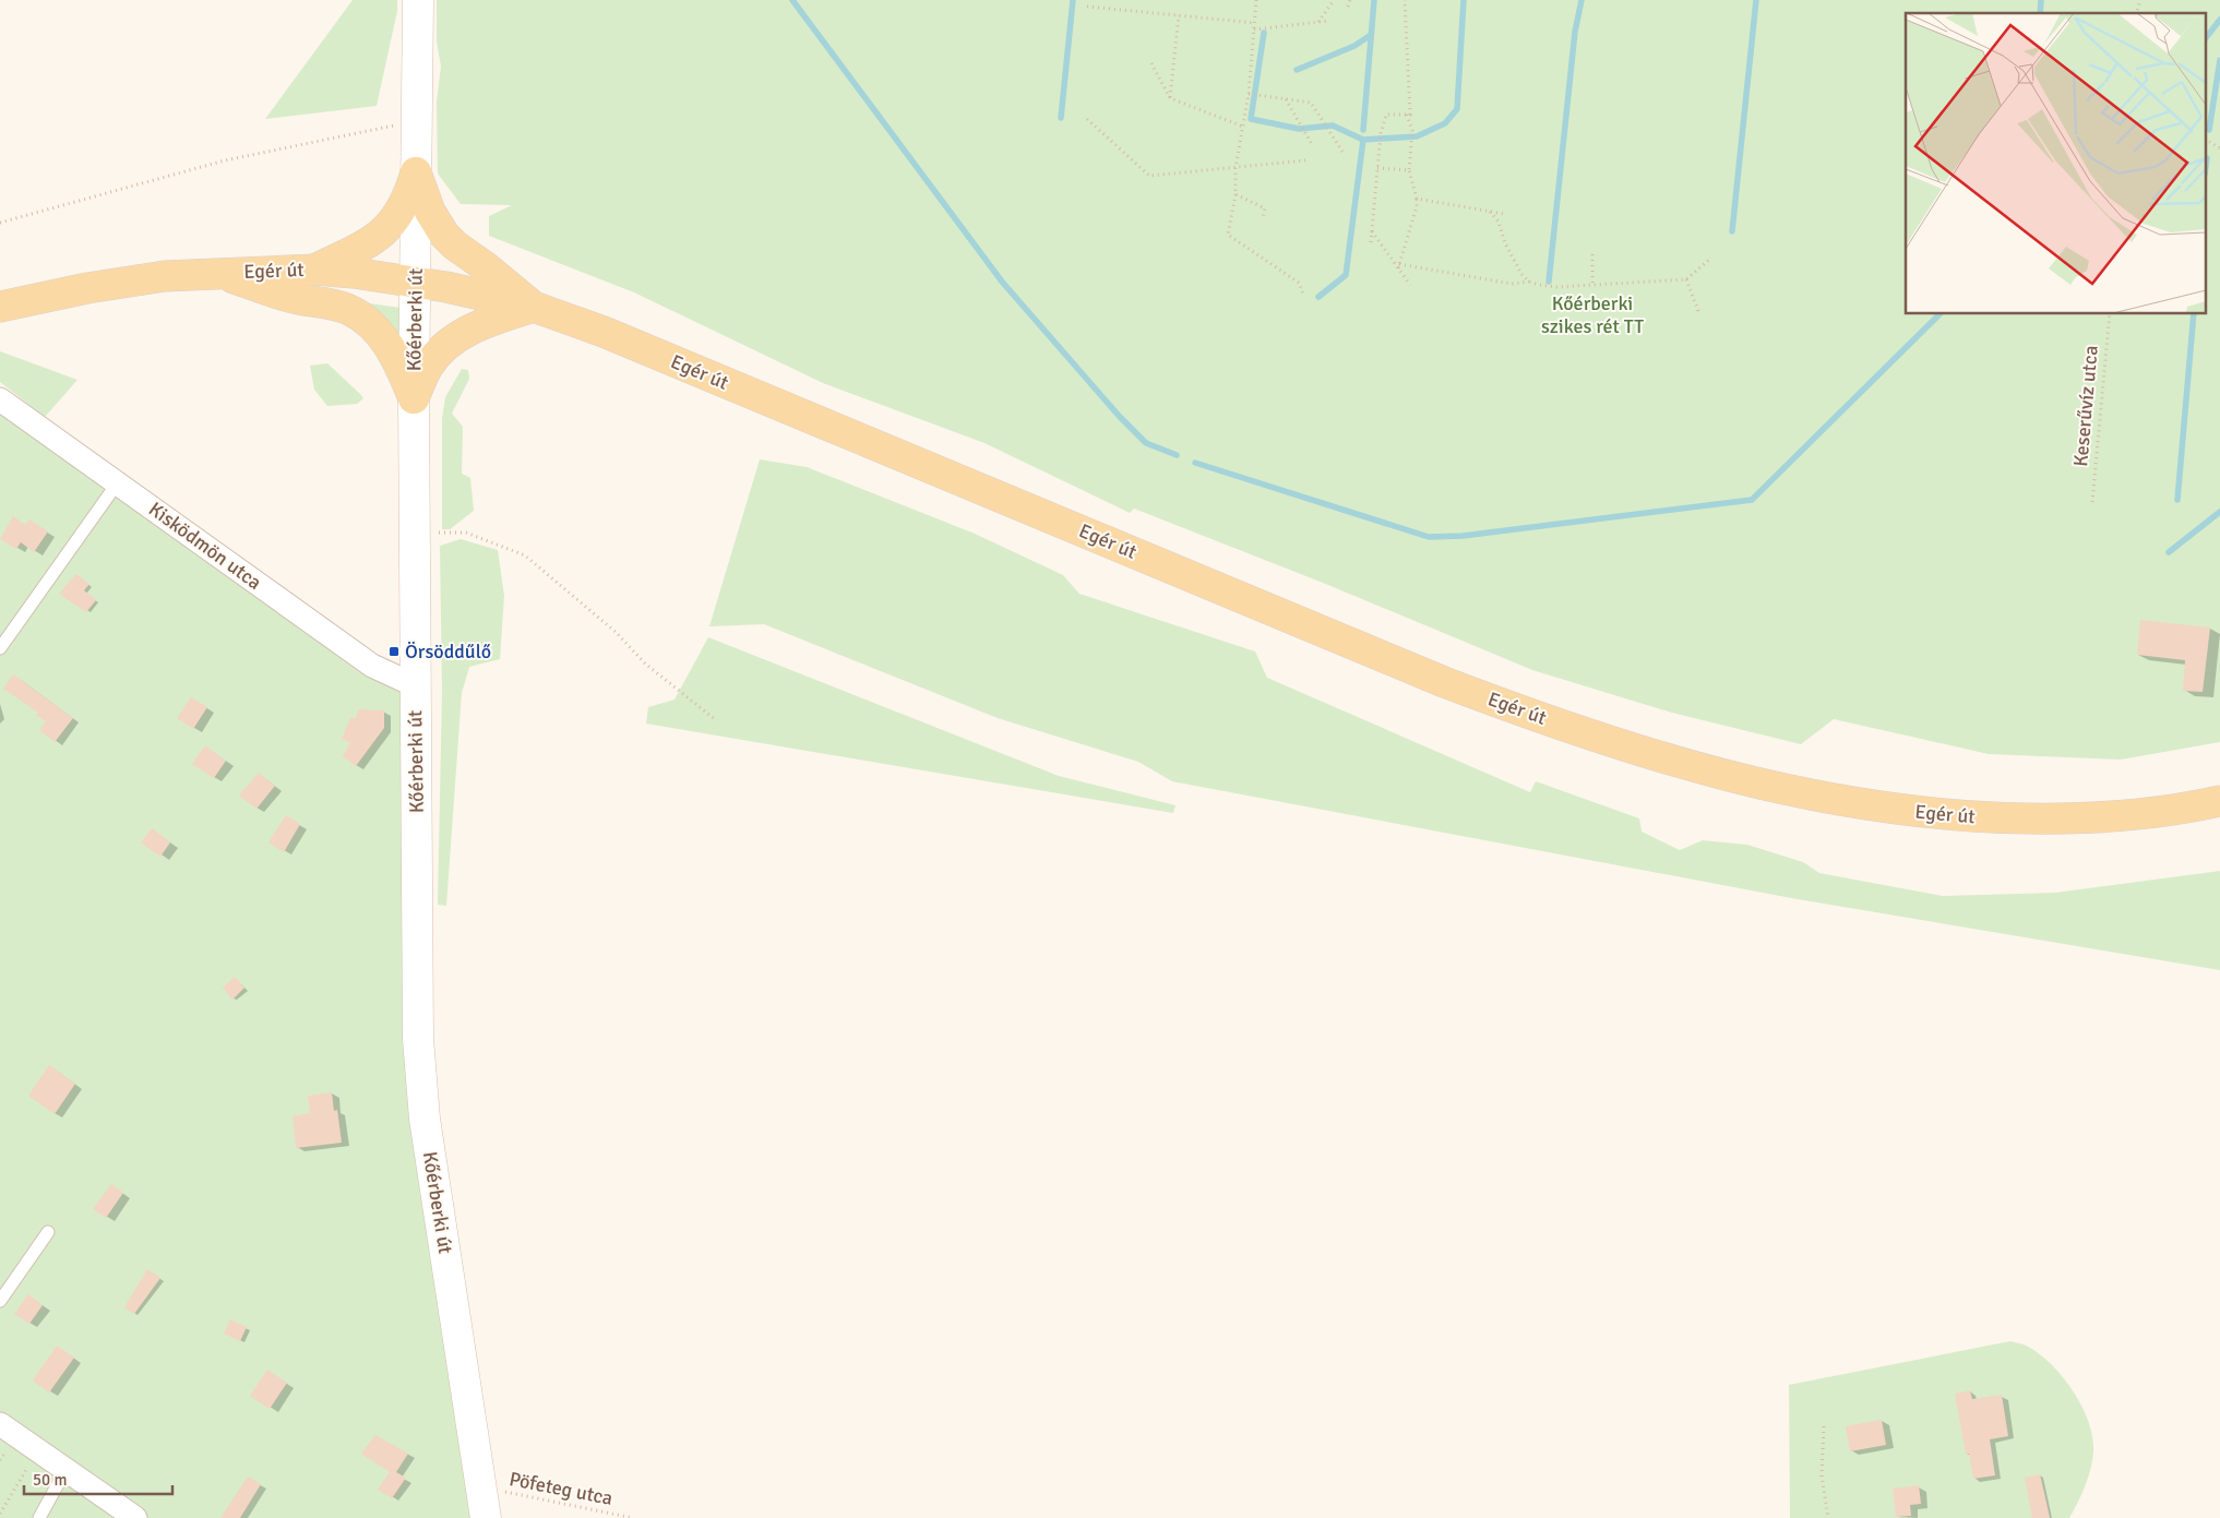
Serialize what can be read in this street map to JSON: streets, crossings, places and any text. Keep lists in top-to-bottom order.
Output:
{
  "streets": {
    "main road": ["Egér út"],
    "street": ["Kőérberki út", "Kisködmön utca"],
    "path": ["Keserűvíz utca", "Pöfeteg utca"]
  },
  "crossings": [
    ["Egér út", "Kőérberki út"],
    ["Kőérberki út", "Kisködmön utca"],
    ["Kőérberki út", "Pöfeteg utca"]
  ],
  "parks": ["Kőérberki szikes rét TT"],
  "places": {
    "transit": ["Örsöddűlő"]
  },
  "scale_bar": "50 m"
}
